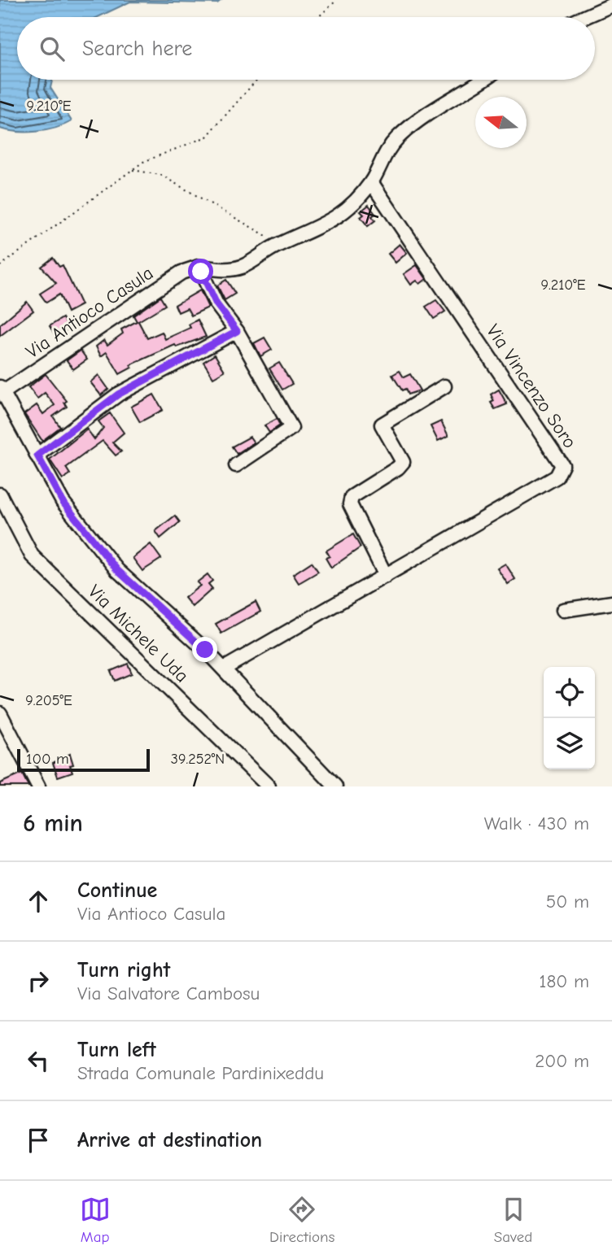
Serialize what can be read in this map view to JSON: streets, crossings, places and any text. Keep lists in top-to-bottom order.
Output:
{
  "streets": {
    "street": ["Via Antioco Casula", "Via Vincenzo Soro", "Via Michele Uda"]
  },
  "crossings": [
    ["Via Antioco Casula", "Via Vincenzo Soro"]
  ],
  "scale_bar": "100 m",
  "north": "left",
  "page": {
    "search": "Search here",
    "scale": "100 m",
    "heading": ["6 min", "Walk · 430 m"],
    "list": [
      ["Continue", "Via Antioco Casula", "50 m"],
      ["Turn right", "Via Salvatore Cambosu", "180 m"],
      ["Turn left", "Strada Comunale Pardinixeddu", "200 m"],
      "Arrive at destination"
    ],
    "nav": ["Map", "Directions", "Saved"]
  },
  "coordinates": ["9.210°E", "9.205°E", "39.252°N"]
}
